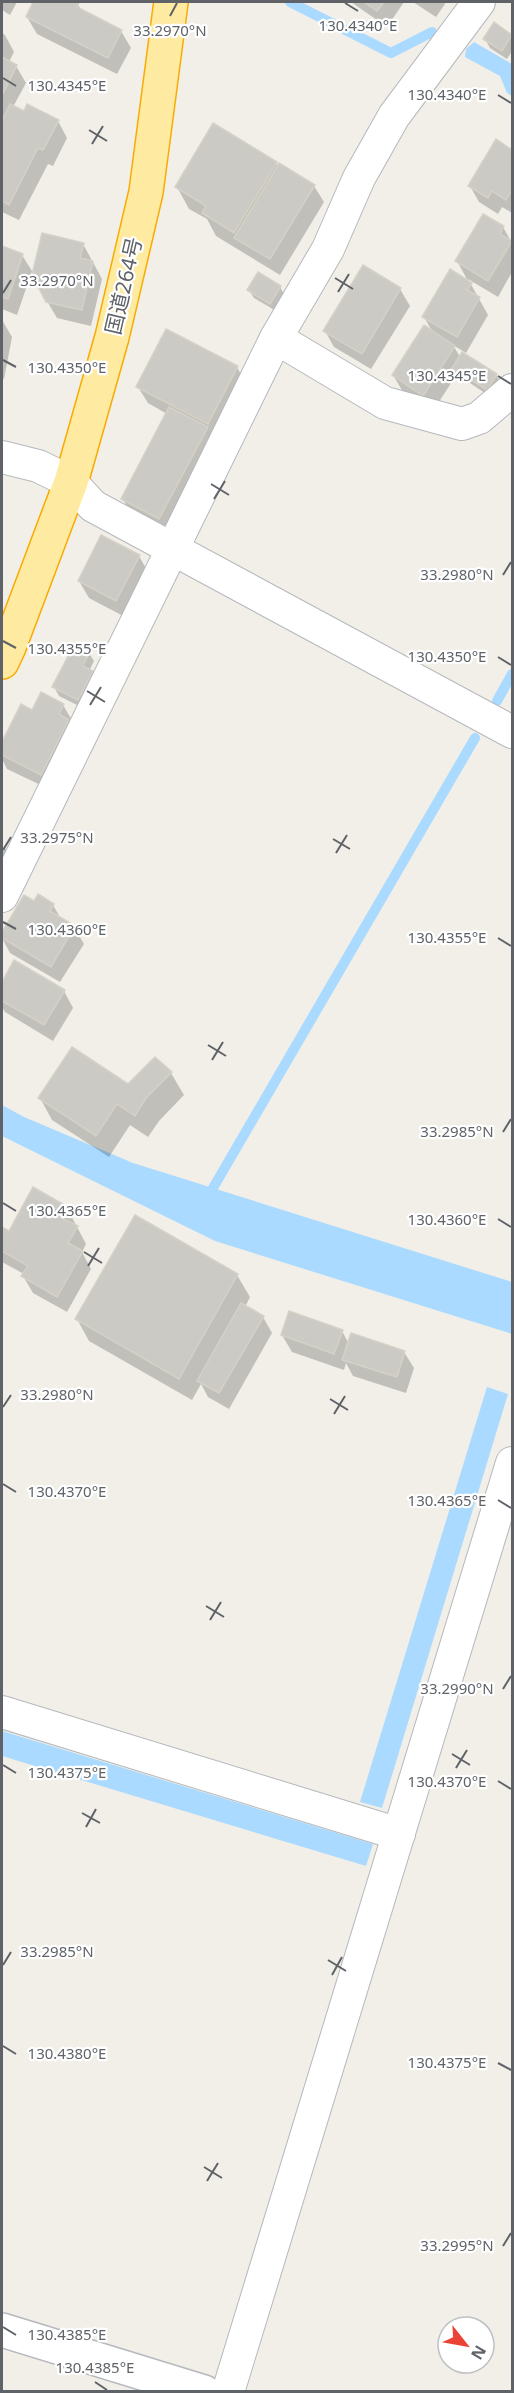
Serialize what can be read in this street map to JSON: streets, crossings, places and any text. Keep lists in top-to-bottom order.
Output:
{
  "streets": {
    "highway": ["国道264号"]
  },
  "north": "bottom right",
  "coordinates": [
    "130.4340°E",
    "33.2970°N",
    "130.4345°E",
    "130.4350°E",
    "33.2980°N",
    "130.4355°E",
    "33.2975°N",
    "130.4360°E",
    "33.2985°N",
    "130.4365°E",
    "130.4370°E",
    "33.2990°N",
    "130.4375°E",
    "130.4380°E",
    "33.2995°N",
    "130.4385°E"
  ]
}
